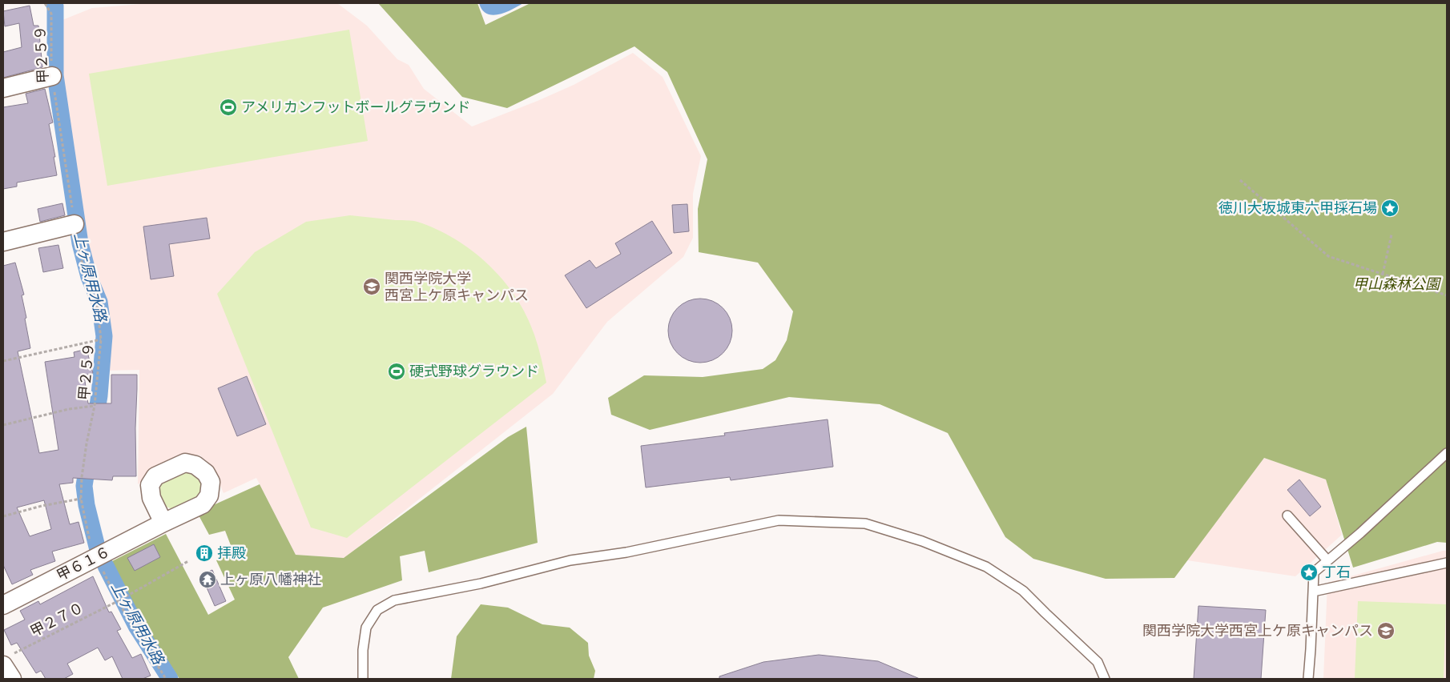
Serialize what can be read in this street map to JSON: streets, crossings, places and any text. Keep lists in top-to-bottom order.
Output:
{
  "streets": {
    "street": ["甲６１６"],
    "path": ["甲２５９", "甲２７０"]
  },
  "crossings": [
    ["甲２５９", "甲６１６"],
    ["甲２５９", "甲２７０"]
  ],
  "water": ["上ヶ原用水路"],
  "parks": ["甲山森林公園"],
  "places": {
    "sports": ["アメリカンフットボールグラウンド", "硬式野球グラウンド"],
    "place": ["徳川大坂城東六甲採石場", "丁石"],
    "school or university": ["関西学院大学 西宮上ケ原キャンパス", "関西学院大学西宮上ケ原キャンパス"],
    "building": ["拝殿"],
    "temple": ["上ヶ原八幡神社"]
  }
}
